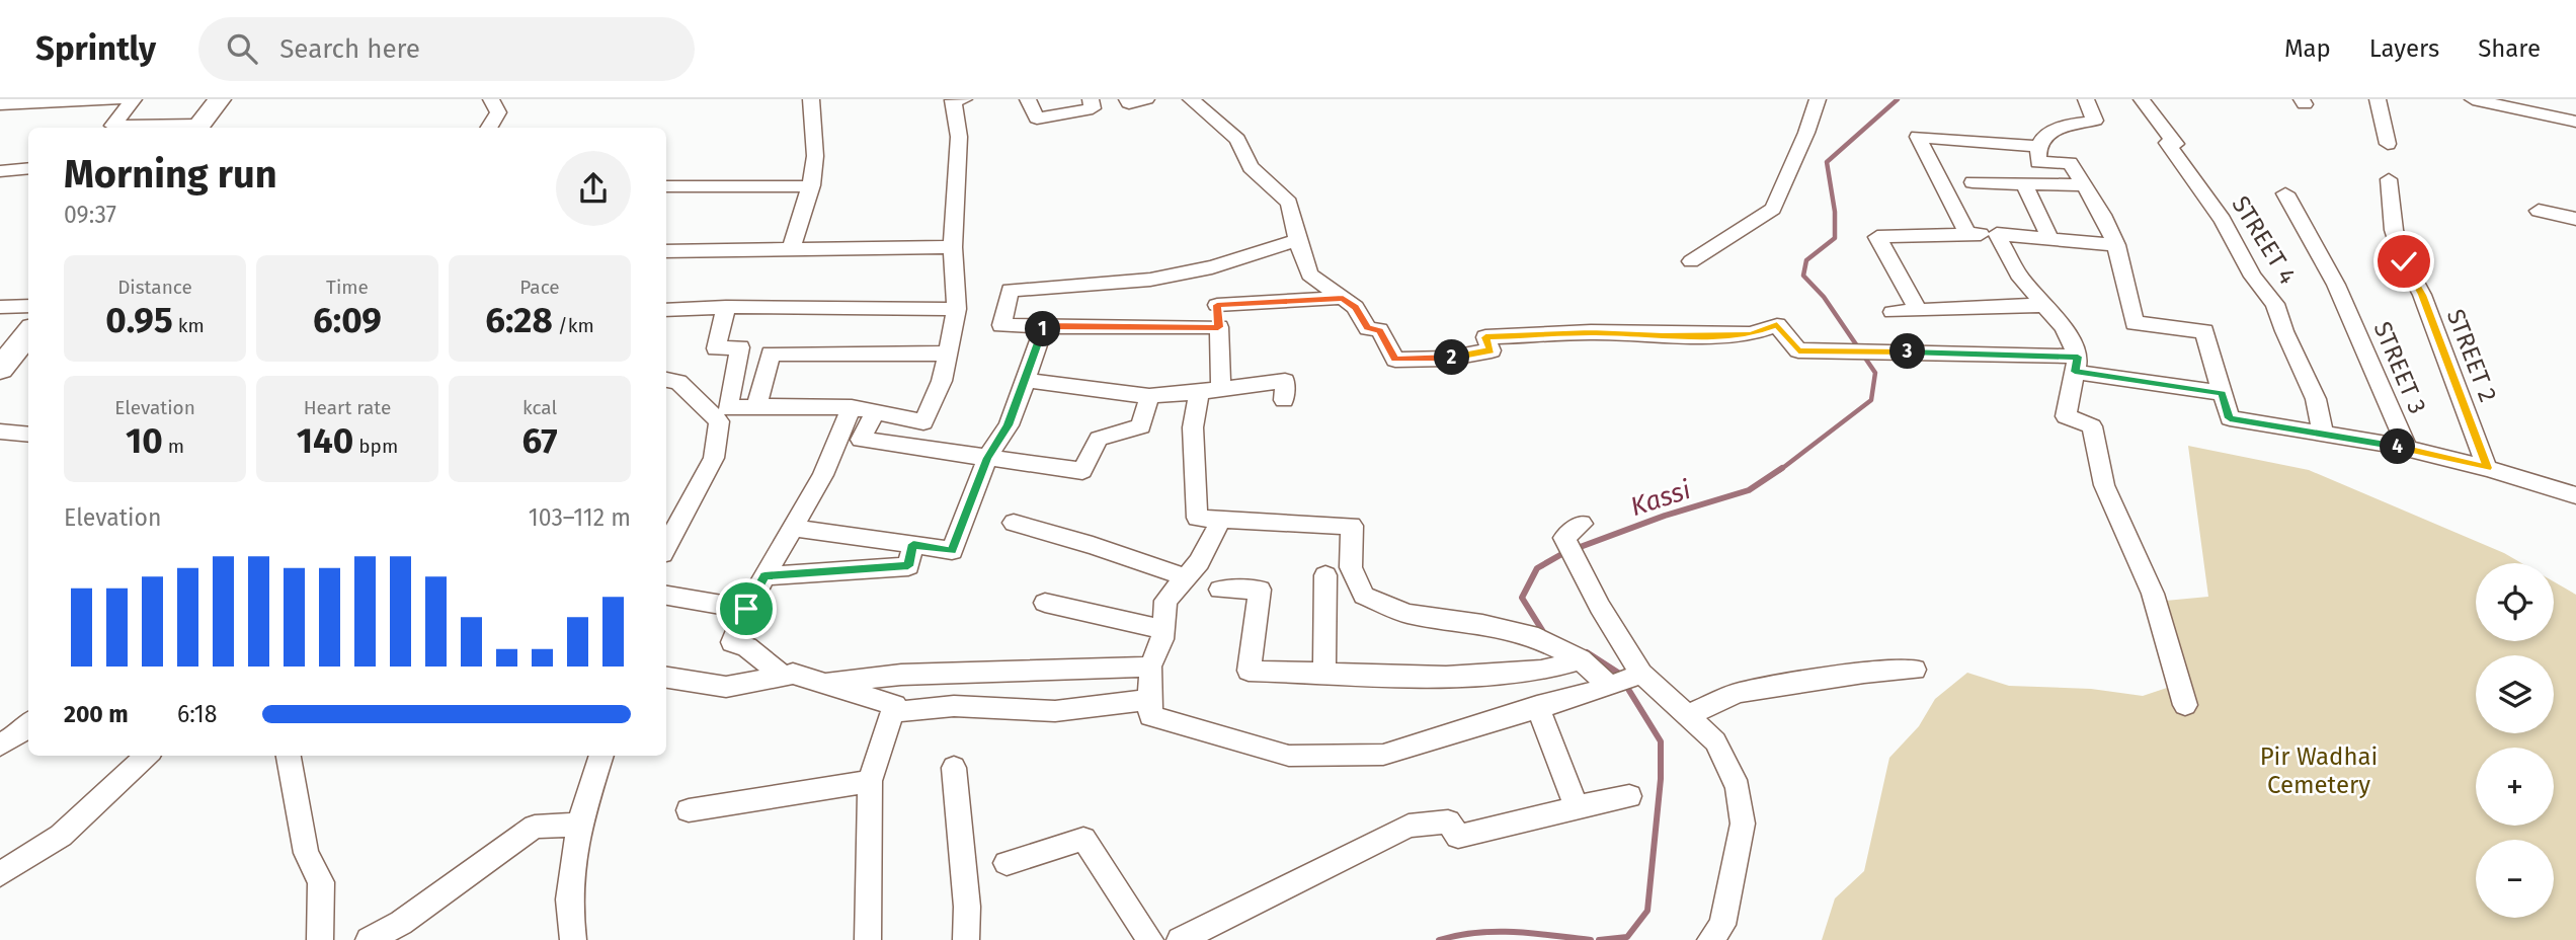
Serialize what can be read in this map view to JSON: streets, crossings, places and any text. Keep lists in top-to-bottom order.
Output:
{
  "streets": {
    "street": ["STREET 4", "STREET 2", "STREET 3"]
  },
  "water": ["Kassi"],
  "parks": ["Pir Wadhai Cemetery"],
  "page": {
    "header": "Sprintly",
    "search": "Search here",
    "nav": ["Map", "Layers", "Share"],
    "heading": ["Morning run", "09:37"],
    "stats": [
      ["Distance", "0.95 km"],
      ["Time", "6:09"],
      ["Pace", "6:28 /km"],
      ["Elevation", "10 m"],
      ["Heart rate", "140 bpm"],
      ["kcal", "67"]
    ],
    "pins": [
      "1",
      "3",
      "2",
      "4"
    ],
    "chart": ["Elevation", "103–112 m"],
    "map_buttons": ["+", "−"],
    "list": [
      {
        "name": "200 m",
        "note": "6:18"
      }
    ]
  }
}
